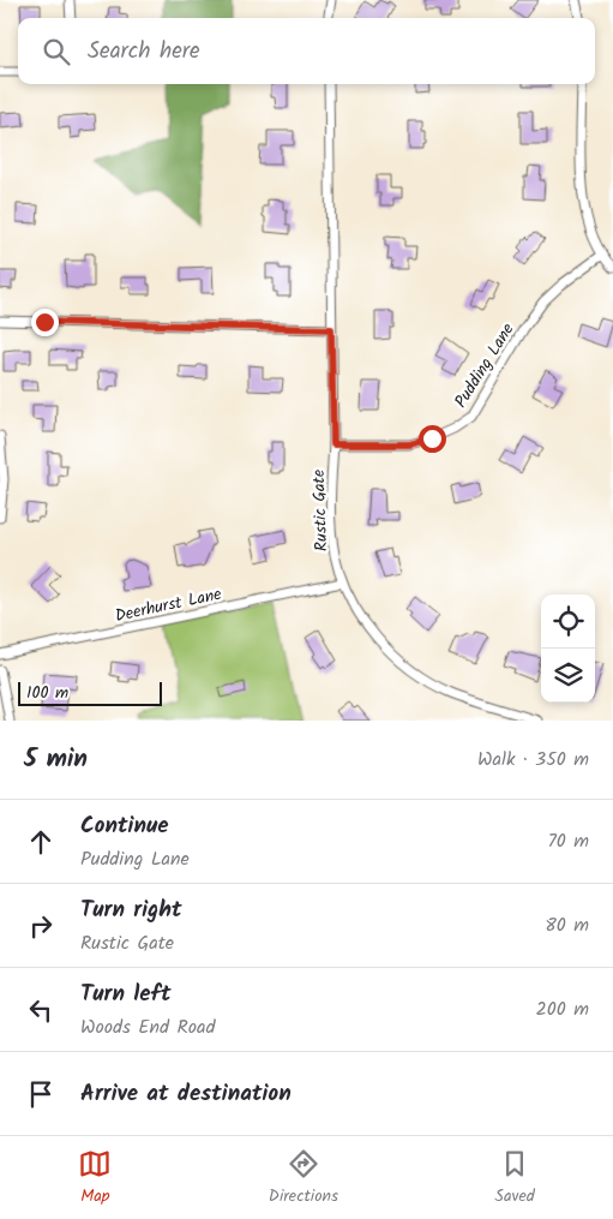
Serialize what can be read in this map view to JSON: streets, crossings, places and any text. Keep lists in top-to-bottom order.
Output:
{
  "streets": {
    "street": ["Pudding Lane", "Rustic Gate", "Deerhurst Lane"]
  },
  "crossings": [
    ["Pudding Lane", "Rustic Gate"],
    ["Rustic Gate", "Deerhurst Lane"]
  ],
  "scale_bar": "100 m",
  "page": {
    "search": "Search here",
    "scale": "100 m",
    "heading": ["5 min", "Walk · 350 m"],
    "list": [
      ["Continue", "Pudding Lane", "70 m"],
      ["Turn right", "Rustic Gate", "80 m"],
      ["Turn left", "Woods End Road", "200 m"],
      "Arrive at destination"
    ],
    "nav": ["Map", "Directions", "Saved"]
  }
}
